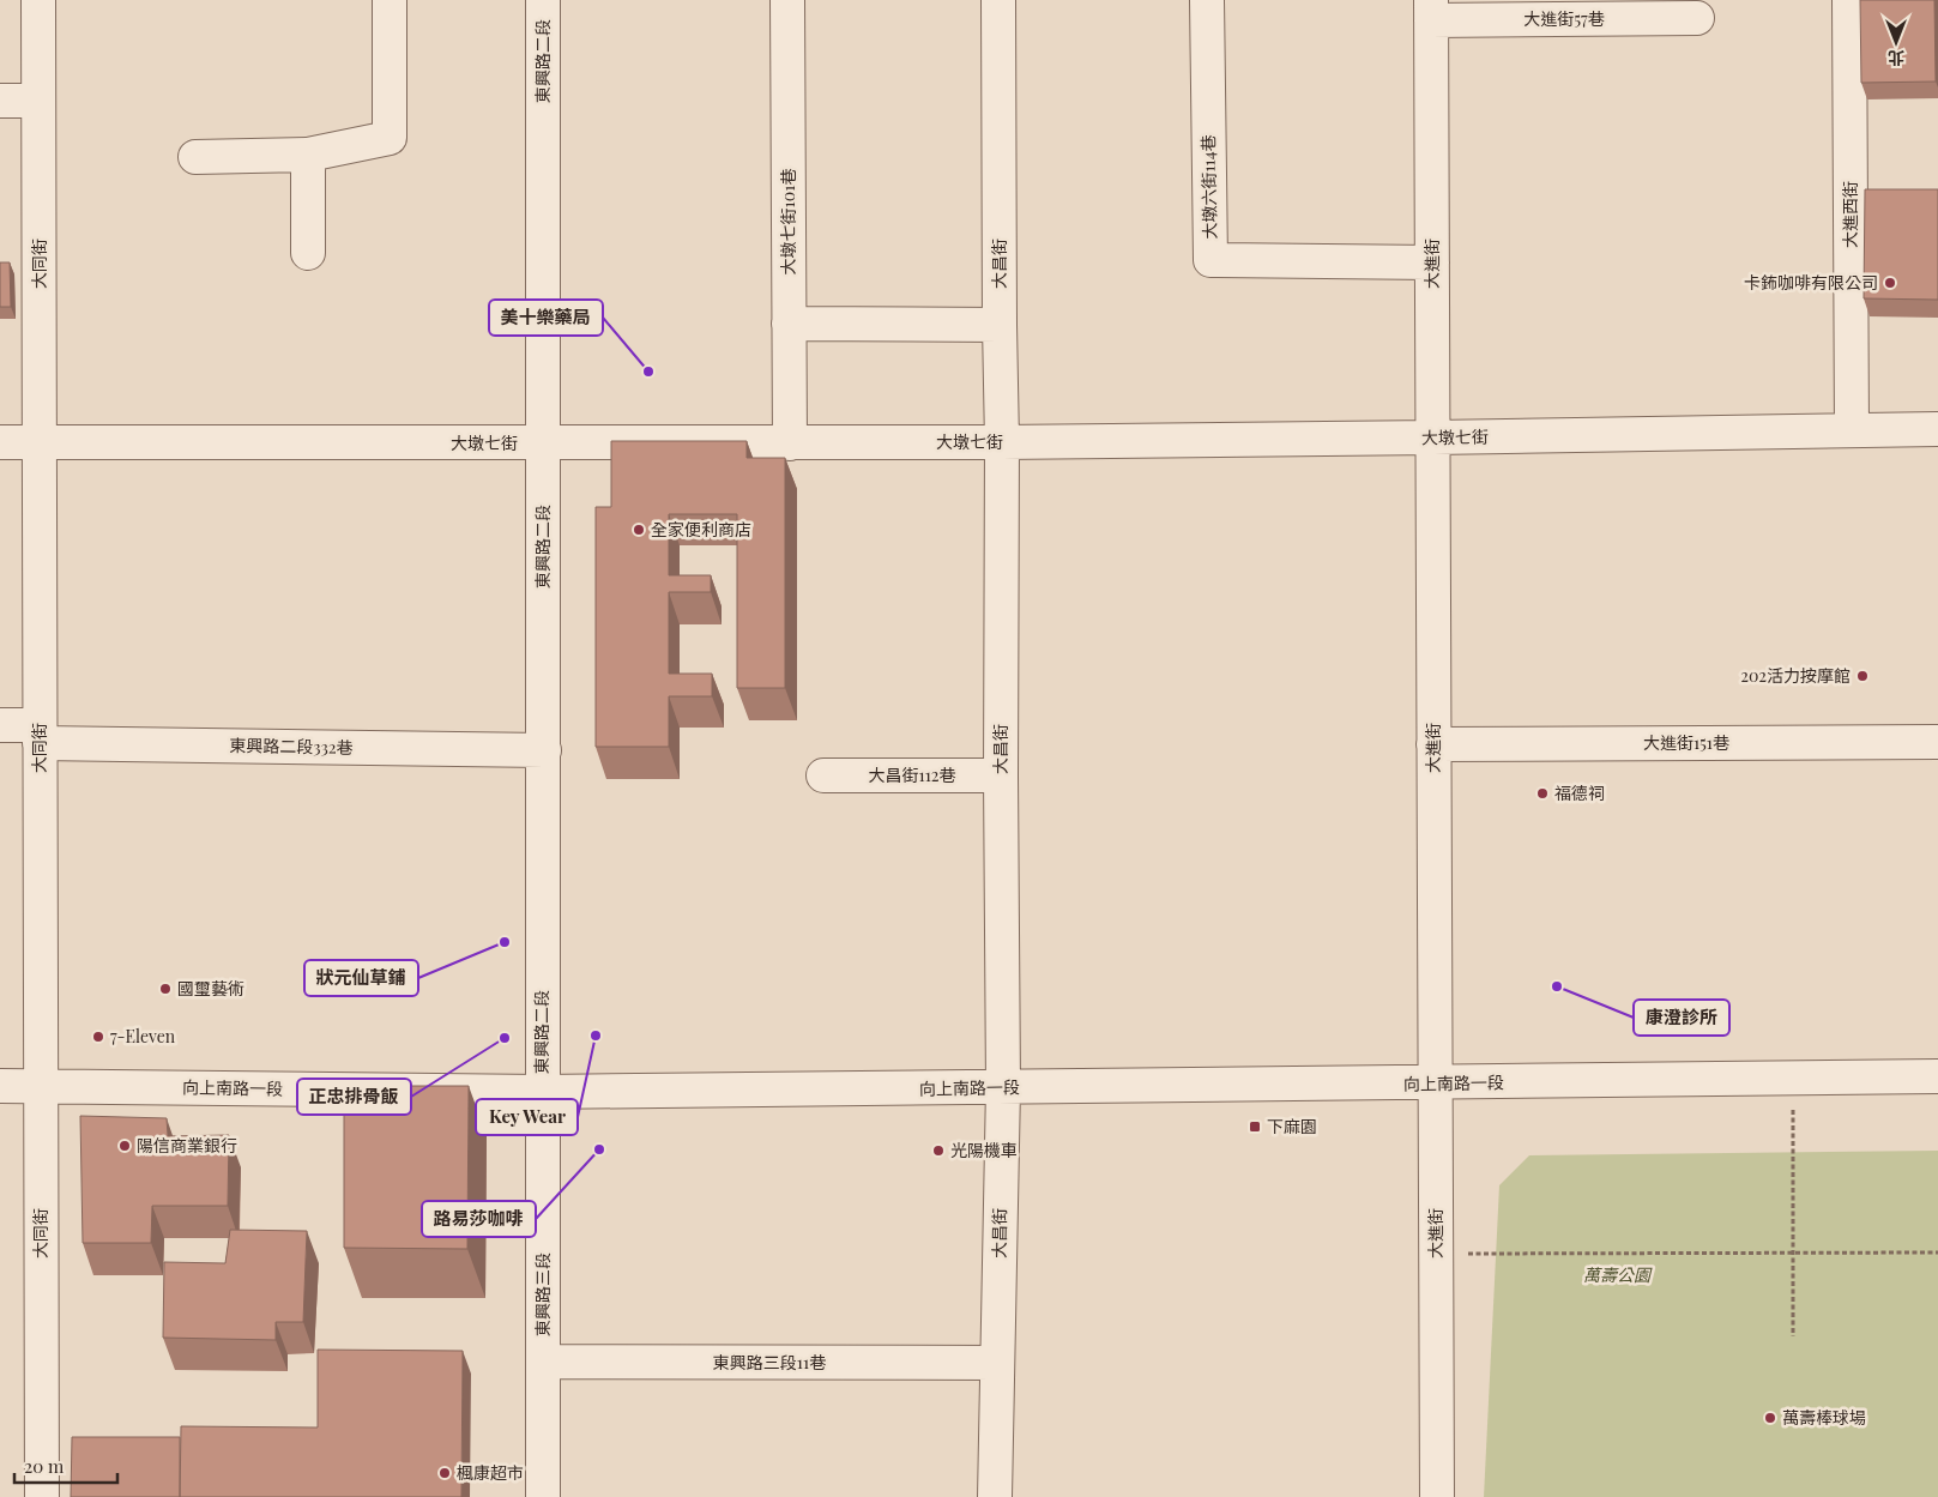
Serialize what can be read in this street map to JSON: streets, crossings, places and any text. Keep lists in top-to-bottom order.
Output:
{
  "streets": {
    "street": [
      "大進街57巷",
      "東興路二段",
      "大墩六街114巷",
      "大進西街",
      "大墩七街101巷",
      "大同街",
      "大昌街",
      "大進街",
      "大墩七街",
      "大進街151巷",
      "東興路二段332巷",
      "大昌街112巷",
      "向上南路一段",
      "東興路三段",
      "東興路三段11巷"
    ]
  },
  "crossings": [
    ["大進街57巷", "大進街"],
    ["東興路二段", "大墩七街"],
    ["東興路二段", "東興路二段332巷"],
    ["東興路二段", "向上南路一段"],
    ["東興路二段", "東興路三段"],
    ["大墩六街114巷", "大進街"],
    ["大進西街", "大墩七街"],
    ["大墩七街101巷", "大墩七街"],
    ["大同街", "大墩七街"],
    ["大同街", "東興路二段332巷"],
    ["大同街", "向上南路一段"],
    ["大昌街", "大墩七街"],
    ["大昌街", "大昌街112巷"],
    ["大昌街", "向上南路一段"],
    ["大昌街", "東興路三段11巷"],
    ["大進街", "大墩七街"],
    ["大進街", "大進街151巷"],
    ["大進街", "向上南路一段"],
    ["向上南路一段", "東興路三段"],
    ["東興路三段", "東興路三段11巷"]
  ],
  "parks": ["萬壽公園"],
  "places": {
    "other": [
      "卡鈽咖啡有限公司",
      "美十樂藥局",
      "全家便利商店",
      "202活力按摩館",
      "福德祠",
      "狀元仙草鋪",
      "康澄診所",
      "國璽藝術",
      "Key Wear",
      "7-Eleven",
      "正忠排骨飯",
      "陽信商業銀行",
      "路易莎咖啡",
      "光陽機車",
      "萬壽棒球場",
      "楓康超市"
    ],
    "transit": ["下麻園"]
  },
  "scale_bar": "20 m",
  "north": "bottom"
}
